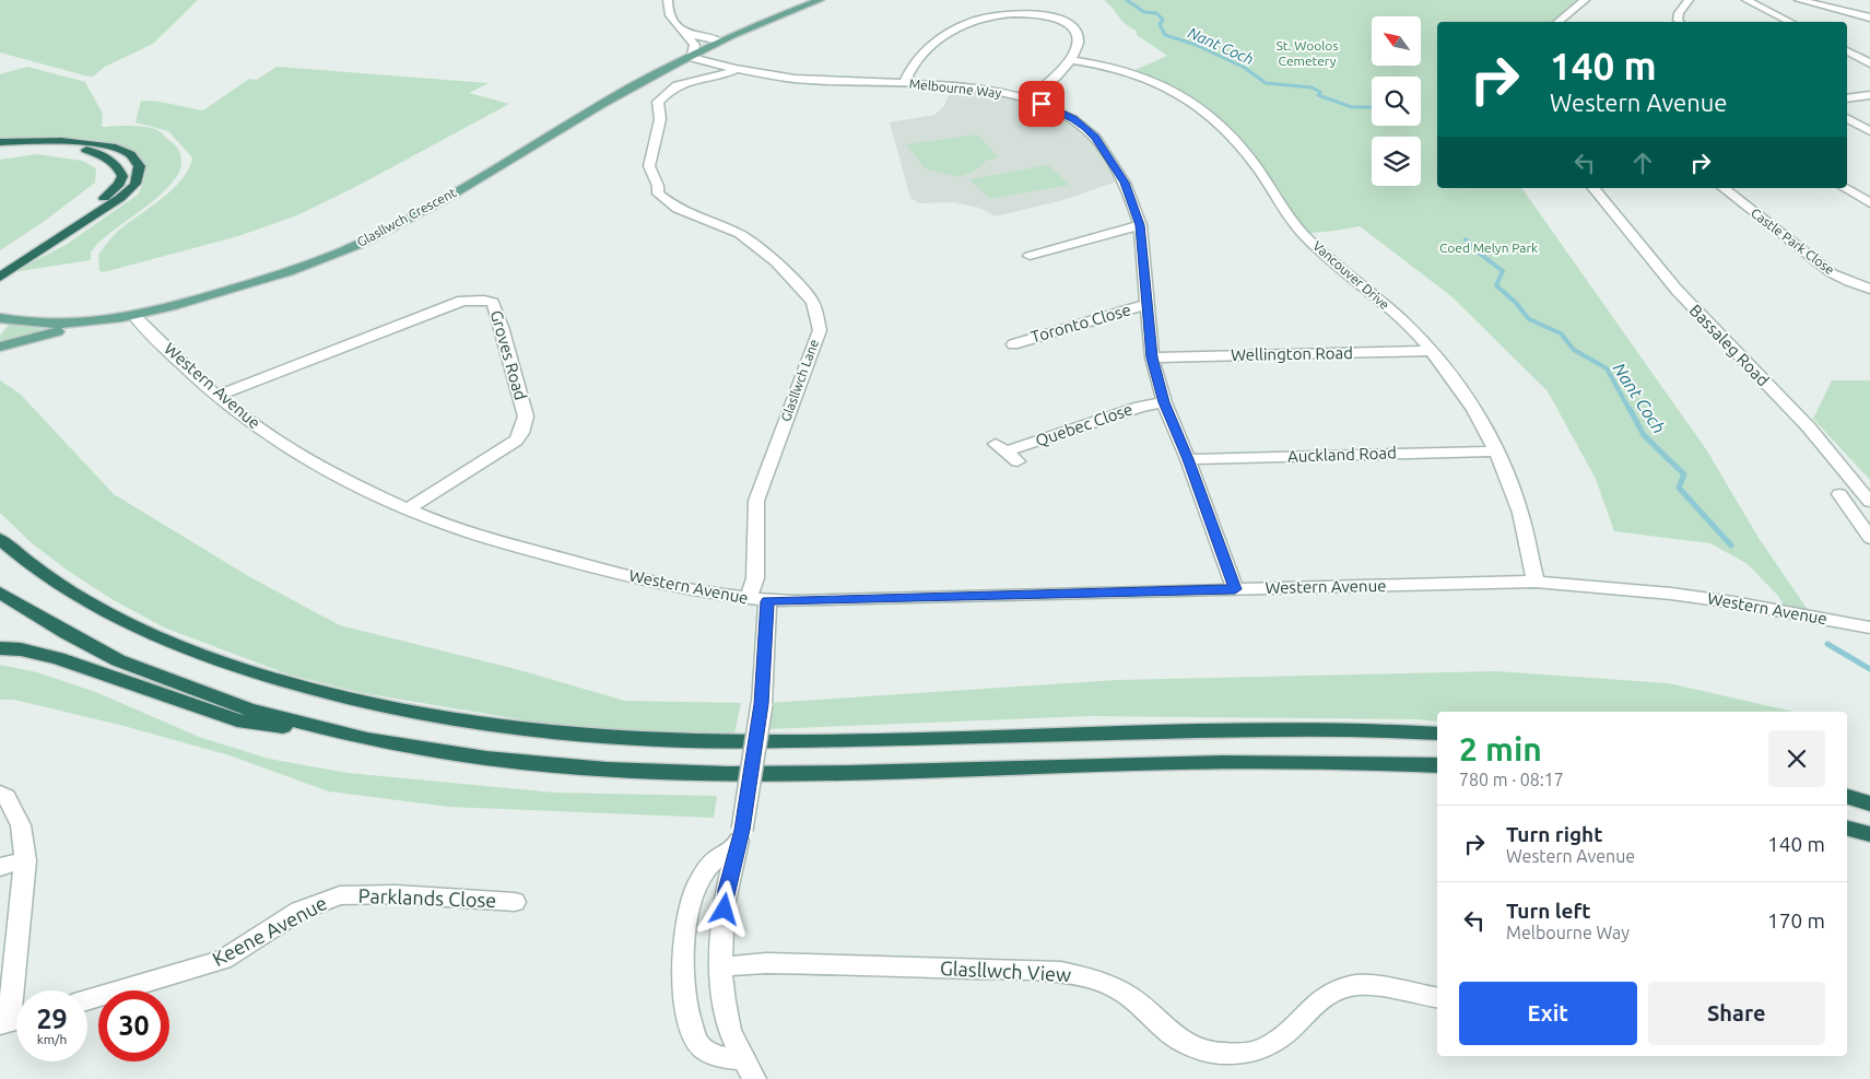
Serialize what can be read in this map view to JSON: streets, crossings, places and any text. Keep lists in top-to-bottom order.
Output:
{
  "streets": {
    "main road": ["Glasllwch Crescent"],
    "street": [
      "Melbourne Way",
      "Castle Park Close",
      "Vancouver Drive",
      "Toronto Close",
      "Bassaleg Road",
      "Wellington Road",
      "Groves Road",
      "Glasllwch Lane",
      "Western Avenue",
      "Quebec Close",
      "Auckland Road",
      "Parklands Close",
      "Keene Avenue",
      "Glasllwch View"
    ]
  },
  "crossings": [
    ["Melbourne Way", "Glasllwch Crescent"],
    ["Melbourne Way", "Toronto Close"],
    ["Melbourne Way", "Wellington Road"],
    ["Melbourne Way", "Glasllwch Lane"],
    ["Melbourne Way", "Western Avenue"],
    ["Melbourne Way", "Quebec Close"],
    ["Melbourne Way", "Auckland Road"],
    ["Glasllwch Crescent", "Western Avenue"],
    ["Vancouver Drive", "Wellington Road"],
    ["Vancouver Drive", "Western Avenue"],
    ["Vancouver Drive", "Auckland Road"],
    ["Groves Road", "Western Avenue"],
    ["Glasllwch Lane", "Western Avenue"],
    ["Parklands Close", "Keene Avenue"]
  ],
  "water": ["Nant Coch"],
  "parks": ["St. Woolos Cemetery", "Coed Melyn Park"],
  "north": "top left",
  "page": {
    "turn": ["140 m", "Western Avenue"],
    "heading": ["2 min", "780 m · 08:17"],
    "list": [
      {
        "name": "Turn right",
        "note": "Western Avenue",
        "value": "140 m"
      },
      {
        "name": "Turn left",
        "note": "Melbourne Way",
        "value": "170 m"
      }
    ],
    "buttons": ["Exit", "Share"],
    "speed": "29 km/h",
    "limit": "30"
  }
}
